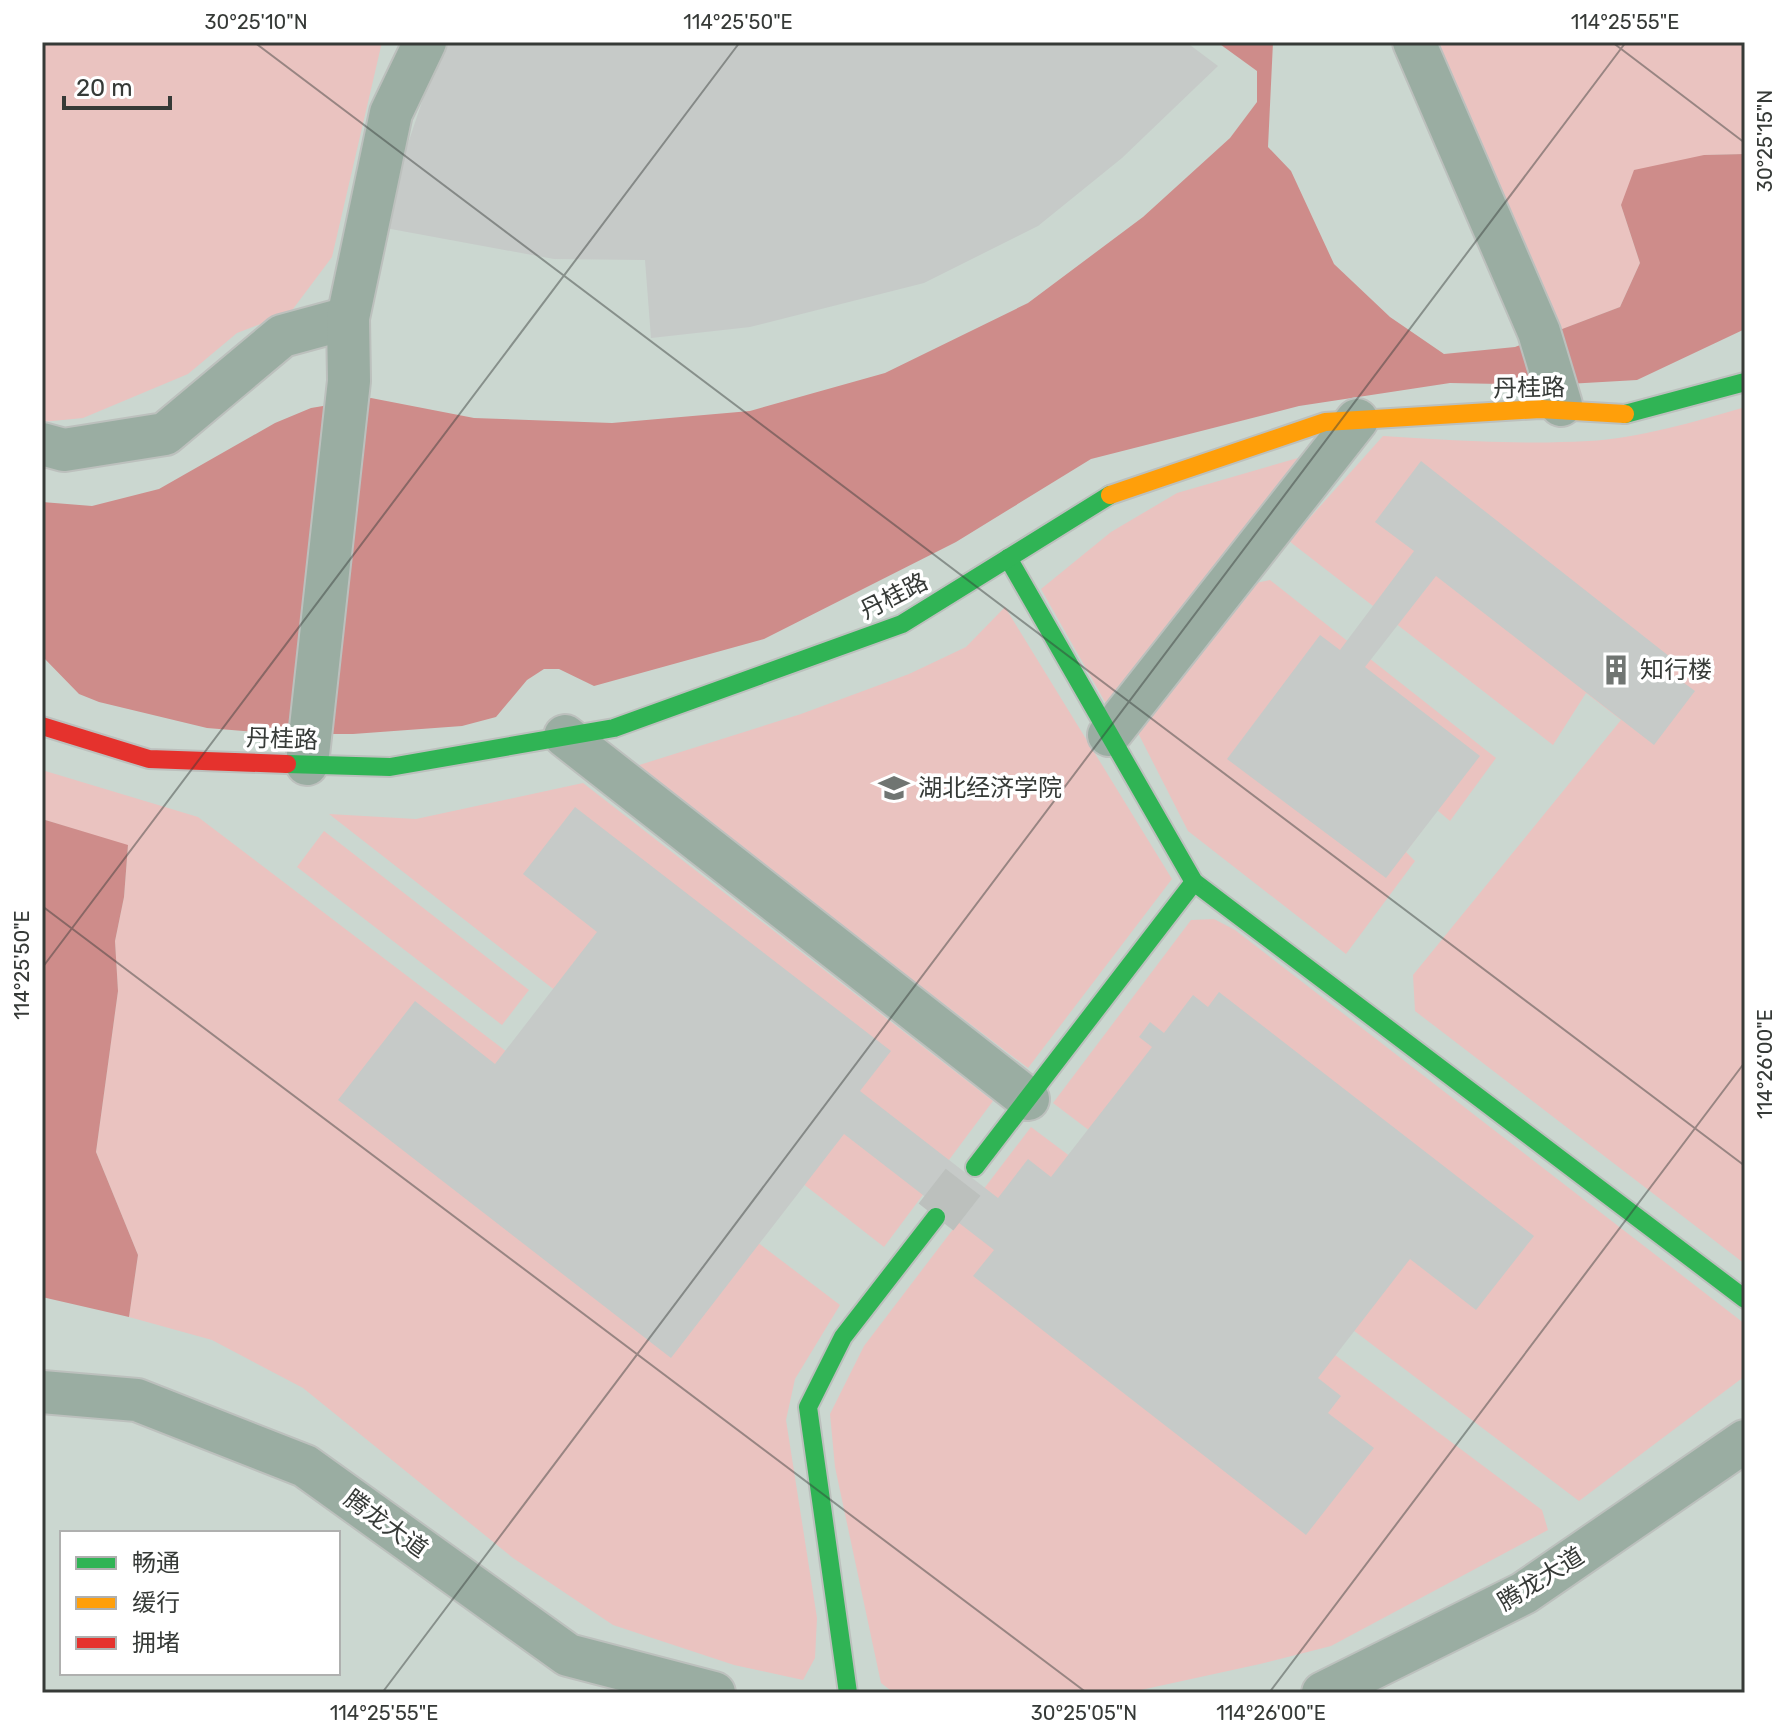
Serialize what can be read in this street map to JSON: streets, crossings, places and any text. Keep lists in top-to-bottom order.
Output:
{
  "streets": {
    "street": ["丹桂路", "腾龙大道"]
  },
  "places": {
    "building": ["知行楼"],
    "school or university": ["湖北经济学院"]
  },
  "legend": ["畅通", "缓行", "拥堵"],
  "scale_bar": "20 m",
  "coordinates": [
    "30°25'10\"N",
    "114°25'50\"E",
    "114°25'55\"E",
    "30°25'15\"N",
    "114°26'00\"E",
    "30°25'05\"N"
  ]
}
